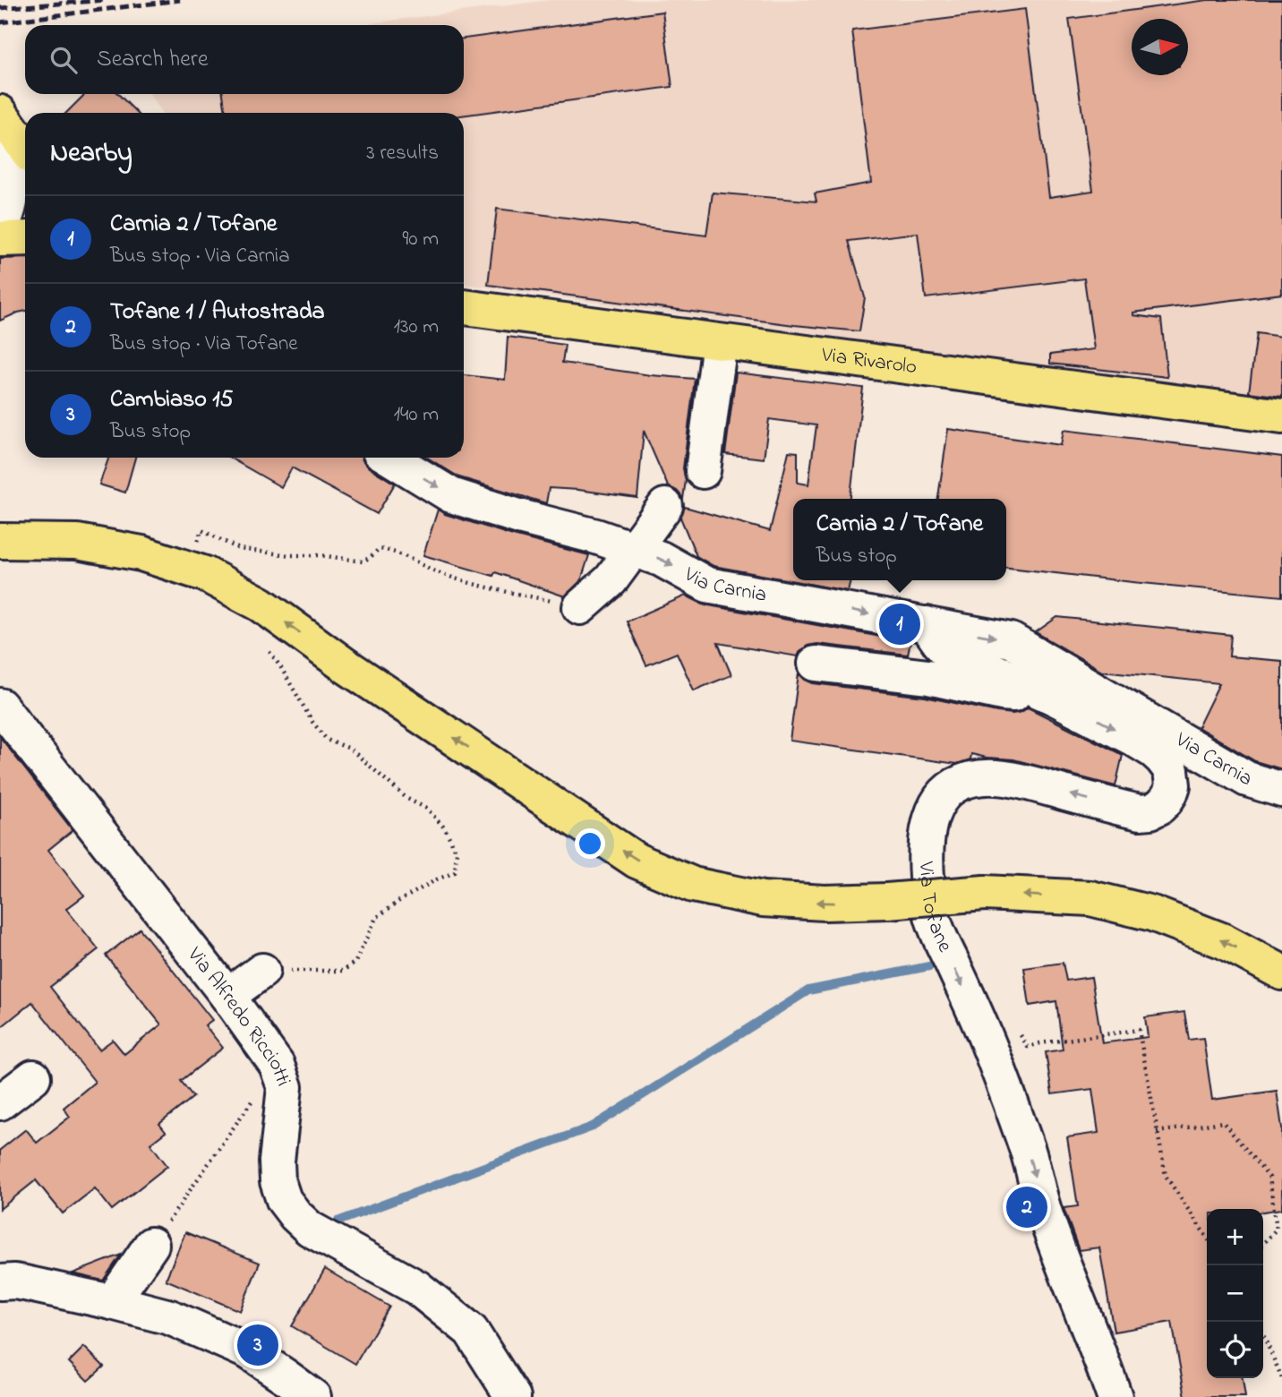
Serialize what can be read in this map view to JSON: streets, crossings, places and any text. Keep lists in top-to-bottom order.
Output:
{
  "streets": {
    "main road": ["Via Rivarolo"],
    "street": ["Via Carnia", "Via Tofane", "Via Alfredo Ricciotti"]
  },
  "crossings": [
    ["Via Carnia", "Via Tofane"]
  ],
  "one_way": ["Via Carnia"],
  "north": "right",
  "page": {
    "search": "Search here",
    "heading": ["Nearby", "3 results"],
    "list": [
      {
        "mark": "1",
        "name": "Carnia 2 / Tofane",
        "note": "Bus stop · Via Carnia",
        "value": "90 m"
      },
      {
        "mark": "2",
        "name": "Tofane 1 / Autostrada",
        "note": "Bus stop · Via Tofane",
        "value": "130 m"
      },
      {
        "mark": "3",
        "name": "Cambiaso 15",
        "note": "Bus stop",
        "value": "140 m"
      }
    ],
    "popup": ["Carnia 2 / Tofane", "Bus stop"],
    "pins": ["1", "2", "3"],
    "map_buttons": ["+", "−"]
  }
}
